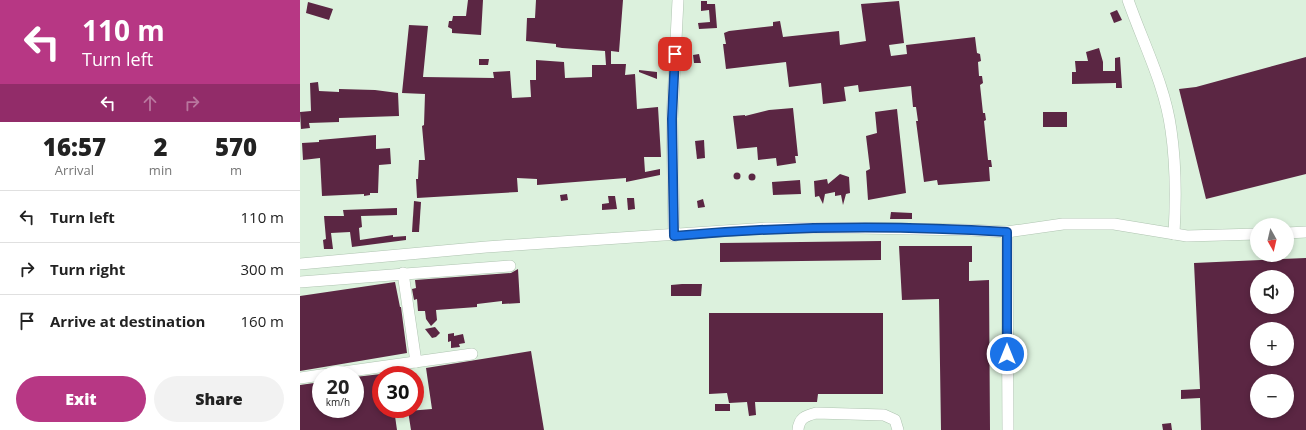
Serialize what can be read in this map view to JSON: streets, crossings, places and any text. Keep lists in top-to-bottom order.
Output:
{
  "north": "bottom",
  "page": {
    "turn": ["110 m", "Turn left"],
    "eta": [
      "16:57",
      "Arrival",
      "2",
      "min",
      "570",
      "m"
    ],
    "list": [
      {
        "name": "Turn left",
        "value": "110 m"
      },
      {
        "name": "Turn right",
        "value": "300 m"
      },
      {
        "name": "Arrive at destination",
        "value": "160 m"
      }
    ],
    "map_buttons": ["+", "−"],
    "speed": "20 km/h",
    "limit": "30",
    "buttons": ["Exit", "Share"]
  }
}
